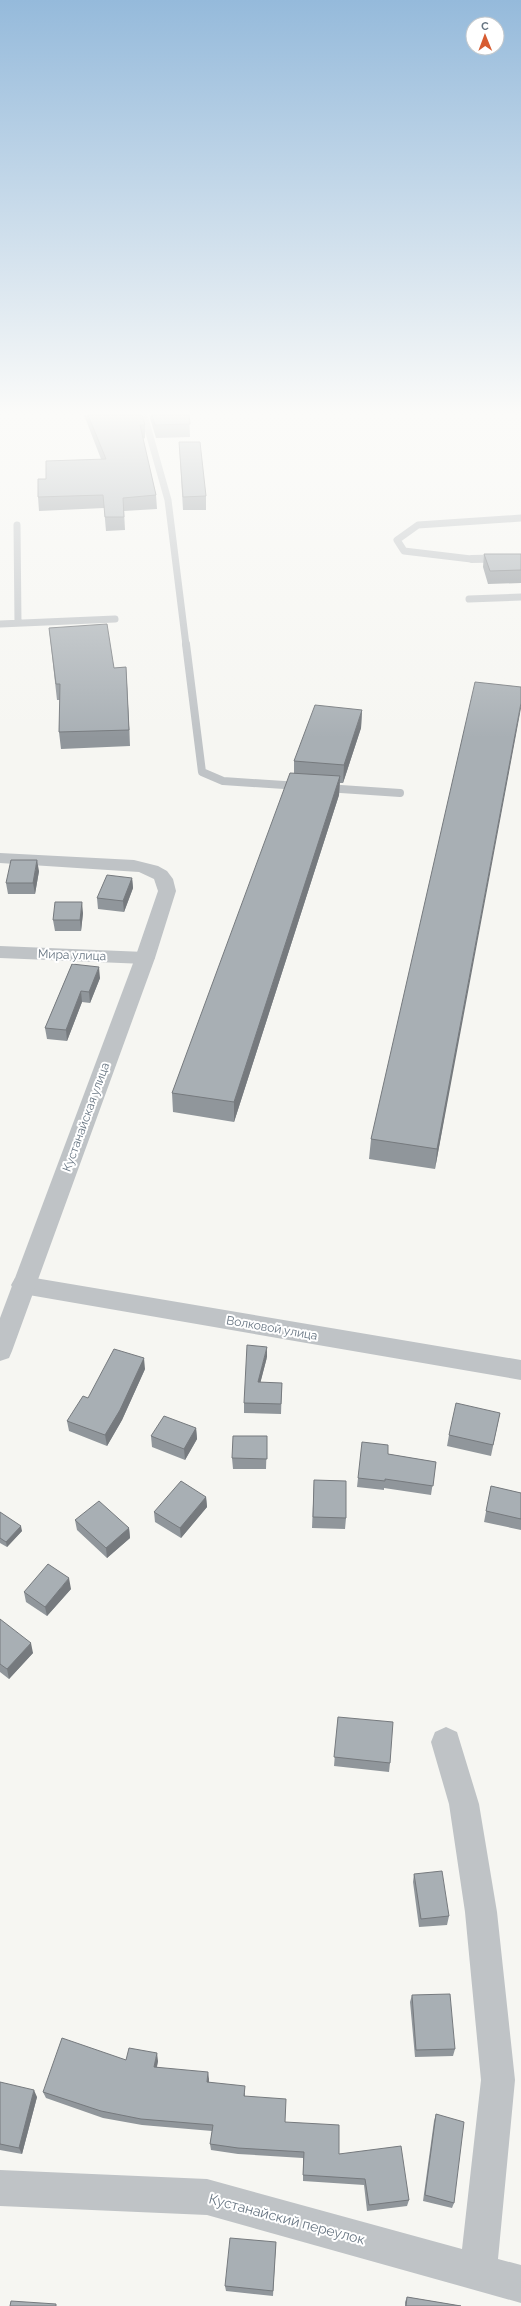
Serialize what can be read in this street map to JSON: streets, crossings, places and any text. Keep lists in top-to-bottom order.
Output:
{
  "streets": {
    "street": [
      "Мира улица",
      "Кустанайская улица",
      "Волковой улица",
      "Кустанайский переулок"
    ]
  },
  "crossings": [
    ["Мира улица", "Кустанайская улица"],
    ["Кустанайская улица", "Волковой улица"]
  ],
  "north": "top"
}
